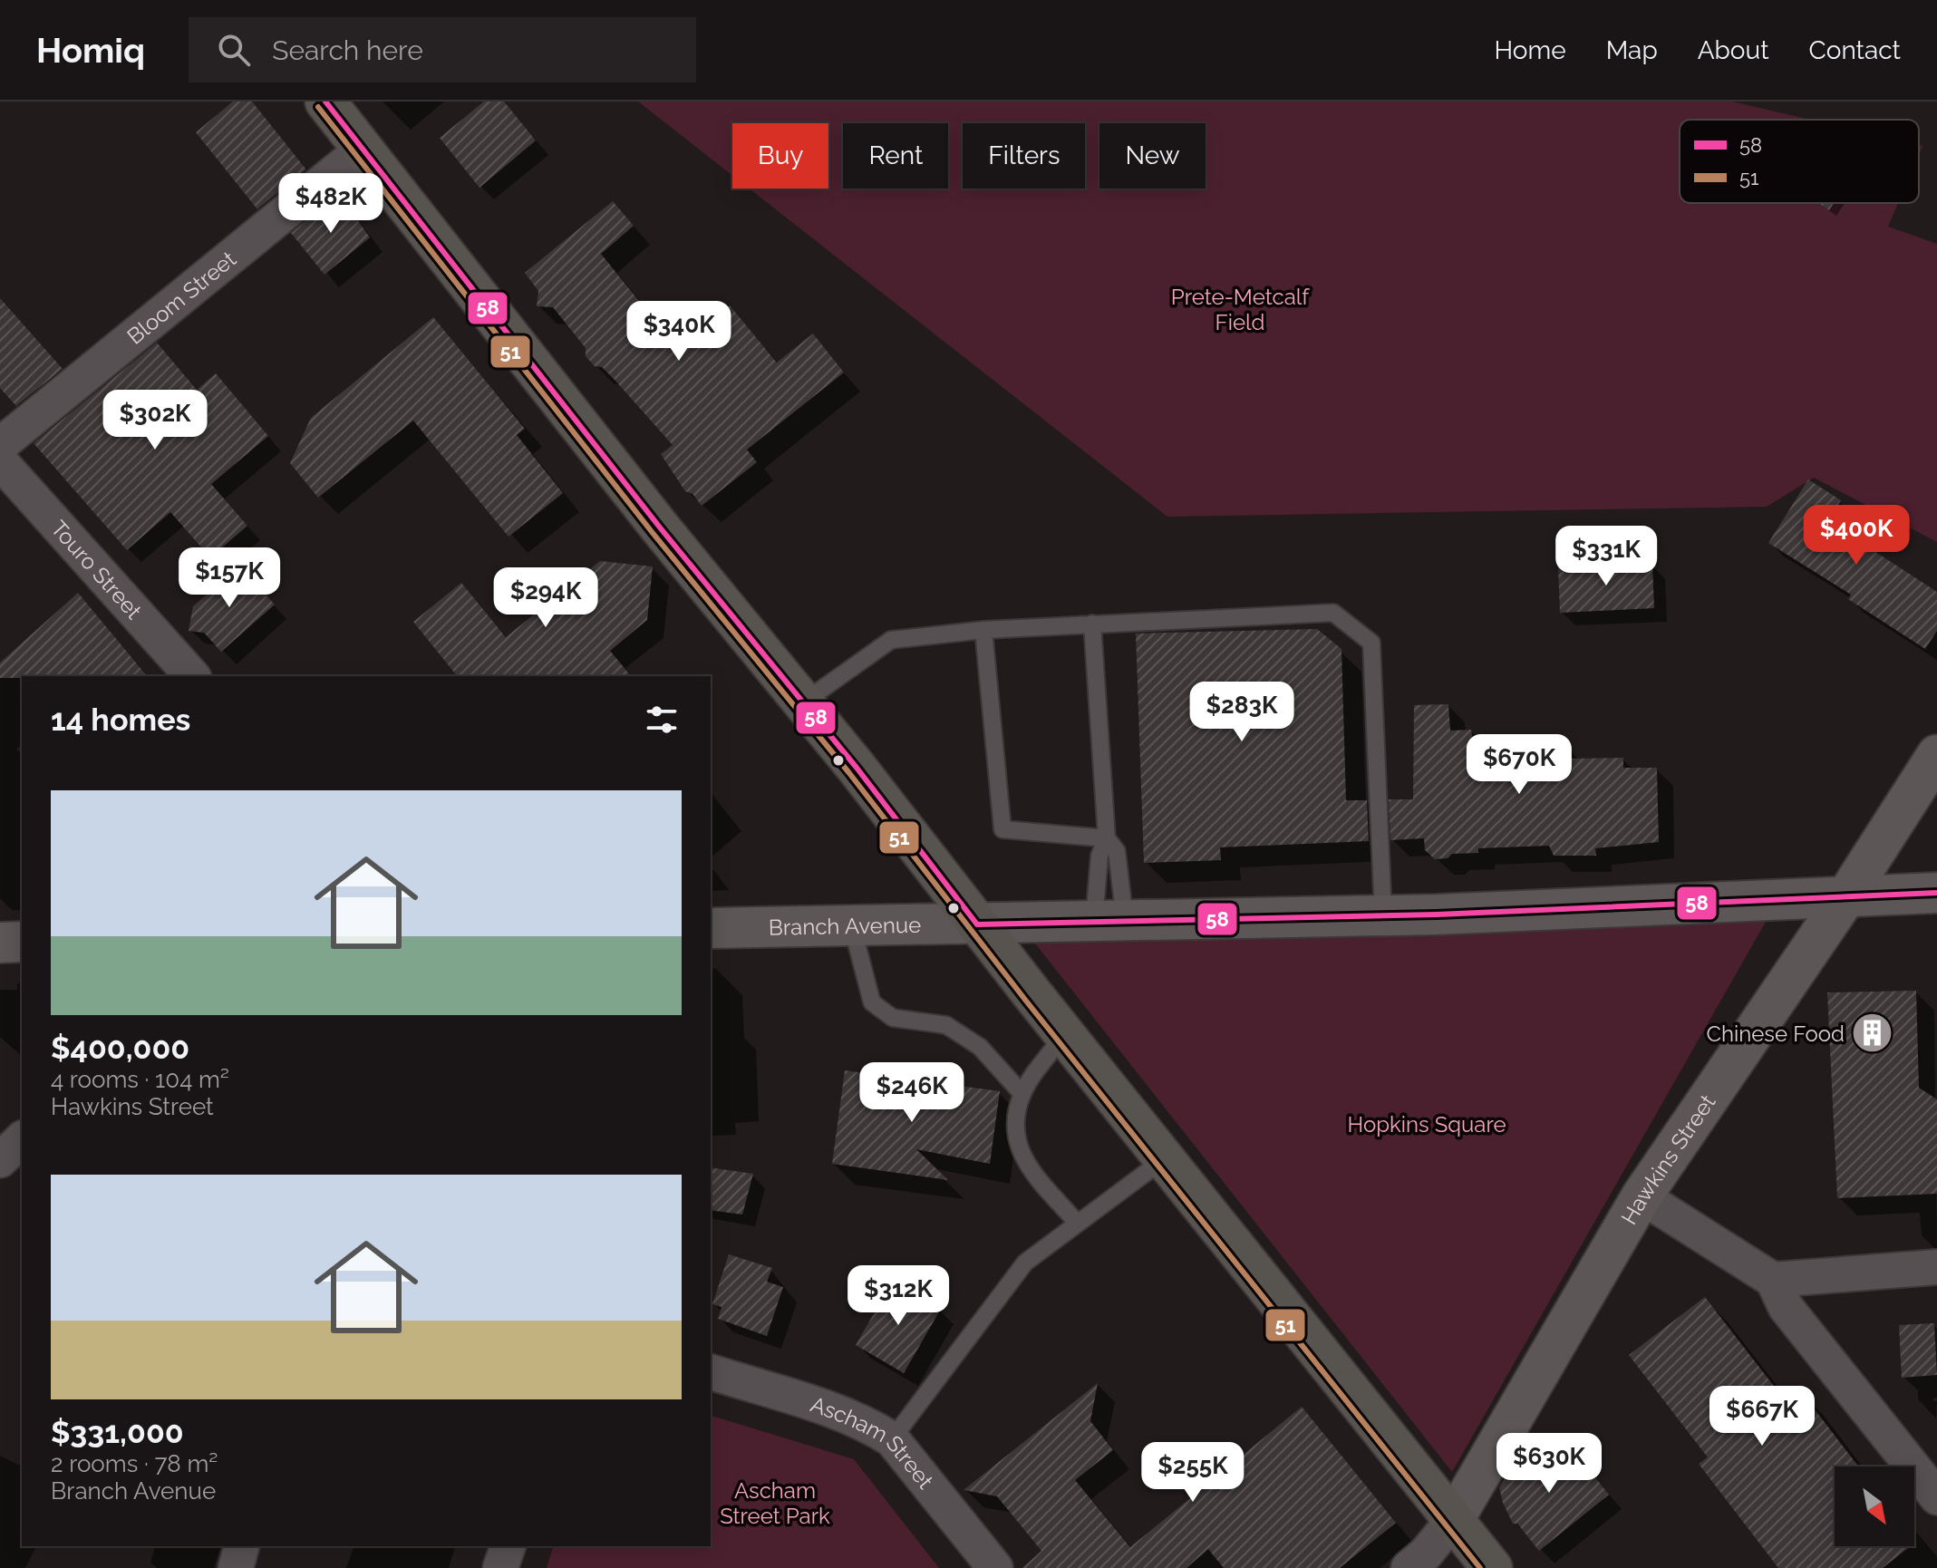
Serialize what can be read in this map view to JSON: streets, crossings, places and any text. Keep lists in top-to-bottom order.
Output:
{
  "streets": {
    "main road": ["Branch Avenue", "Hawkins Street"],
    "street": ["Bloom Street", "Touro Street", "Ascham Street"]
  },
  "crossings": [
    ["Branch Avenue", "Hawkins Street"]
  ],
  "parks": ["Prete-Metcalf Field", "Hopkins Square", "Ascham Street Park"],
  "places": {
    "building": ["Chinese Food"]
  },
  "lines": ["transit line 58", "transit line 51"],
  "legend": ["58", "51"],
  "north": "bottom right",
  "page": {
    "header": "Homiq",
    "search": "Search here",
    "nav": [
      "Home",
      "Map",
      "About",
      "Contact"
    ],
    "chip": [
      "Buy",
      "Rent",
      "Filters",
      "New"
    ],
    "price": [
      "$482K",
      "$340K",
      "$302K",
      "$400K",
      "$331K",
      "$157K",
      "$294K",
      "$283K",
      "$670K",
      "$246K",
      "$312K",
      "$667K",
      "$630K",
      "$255K"
    ],
    "heading": "14 homes",
    "list": [
      {
        "name": "$400,000",
        "note": "4 rooms · 104 m² · Hawkins Street"
      },
      {
        "name": "$331,000",
        "note": "2 rooms · 78 m² · Branch Avenue"
      }
    ]
  }
}
